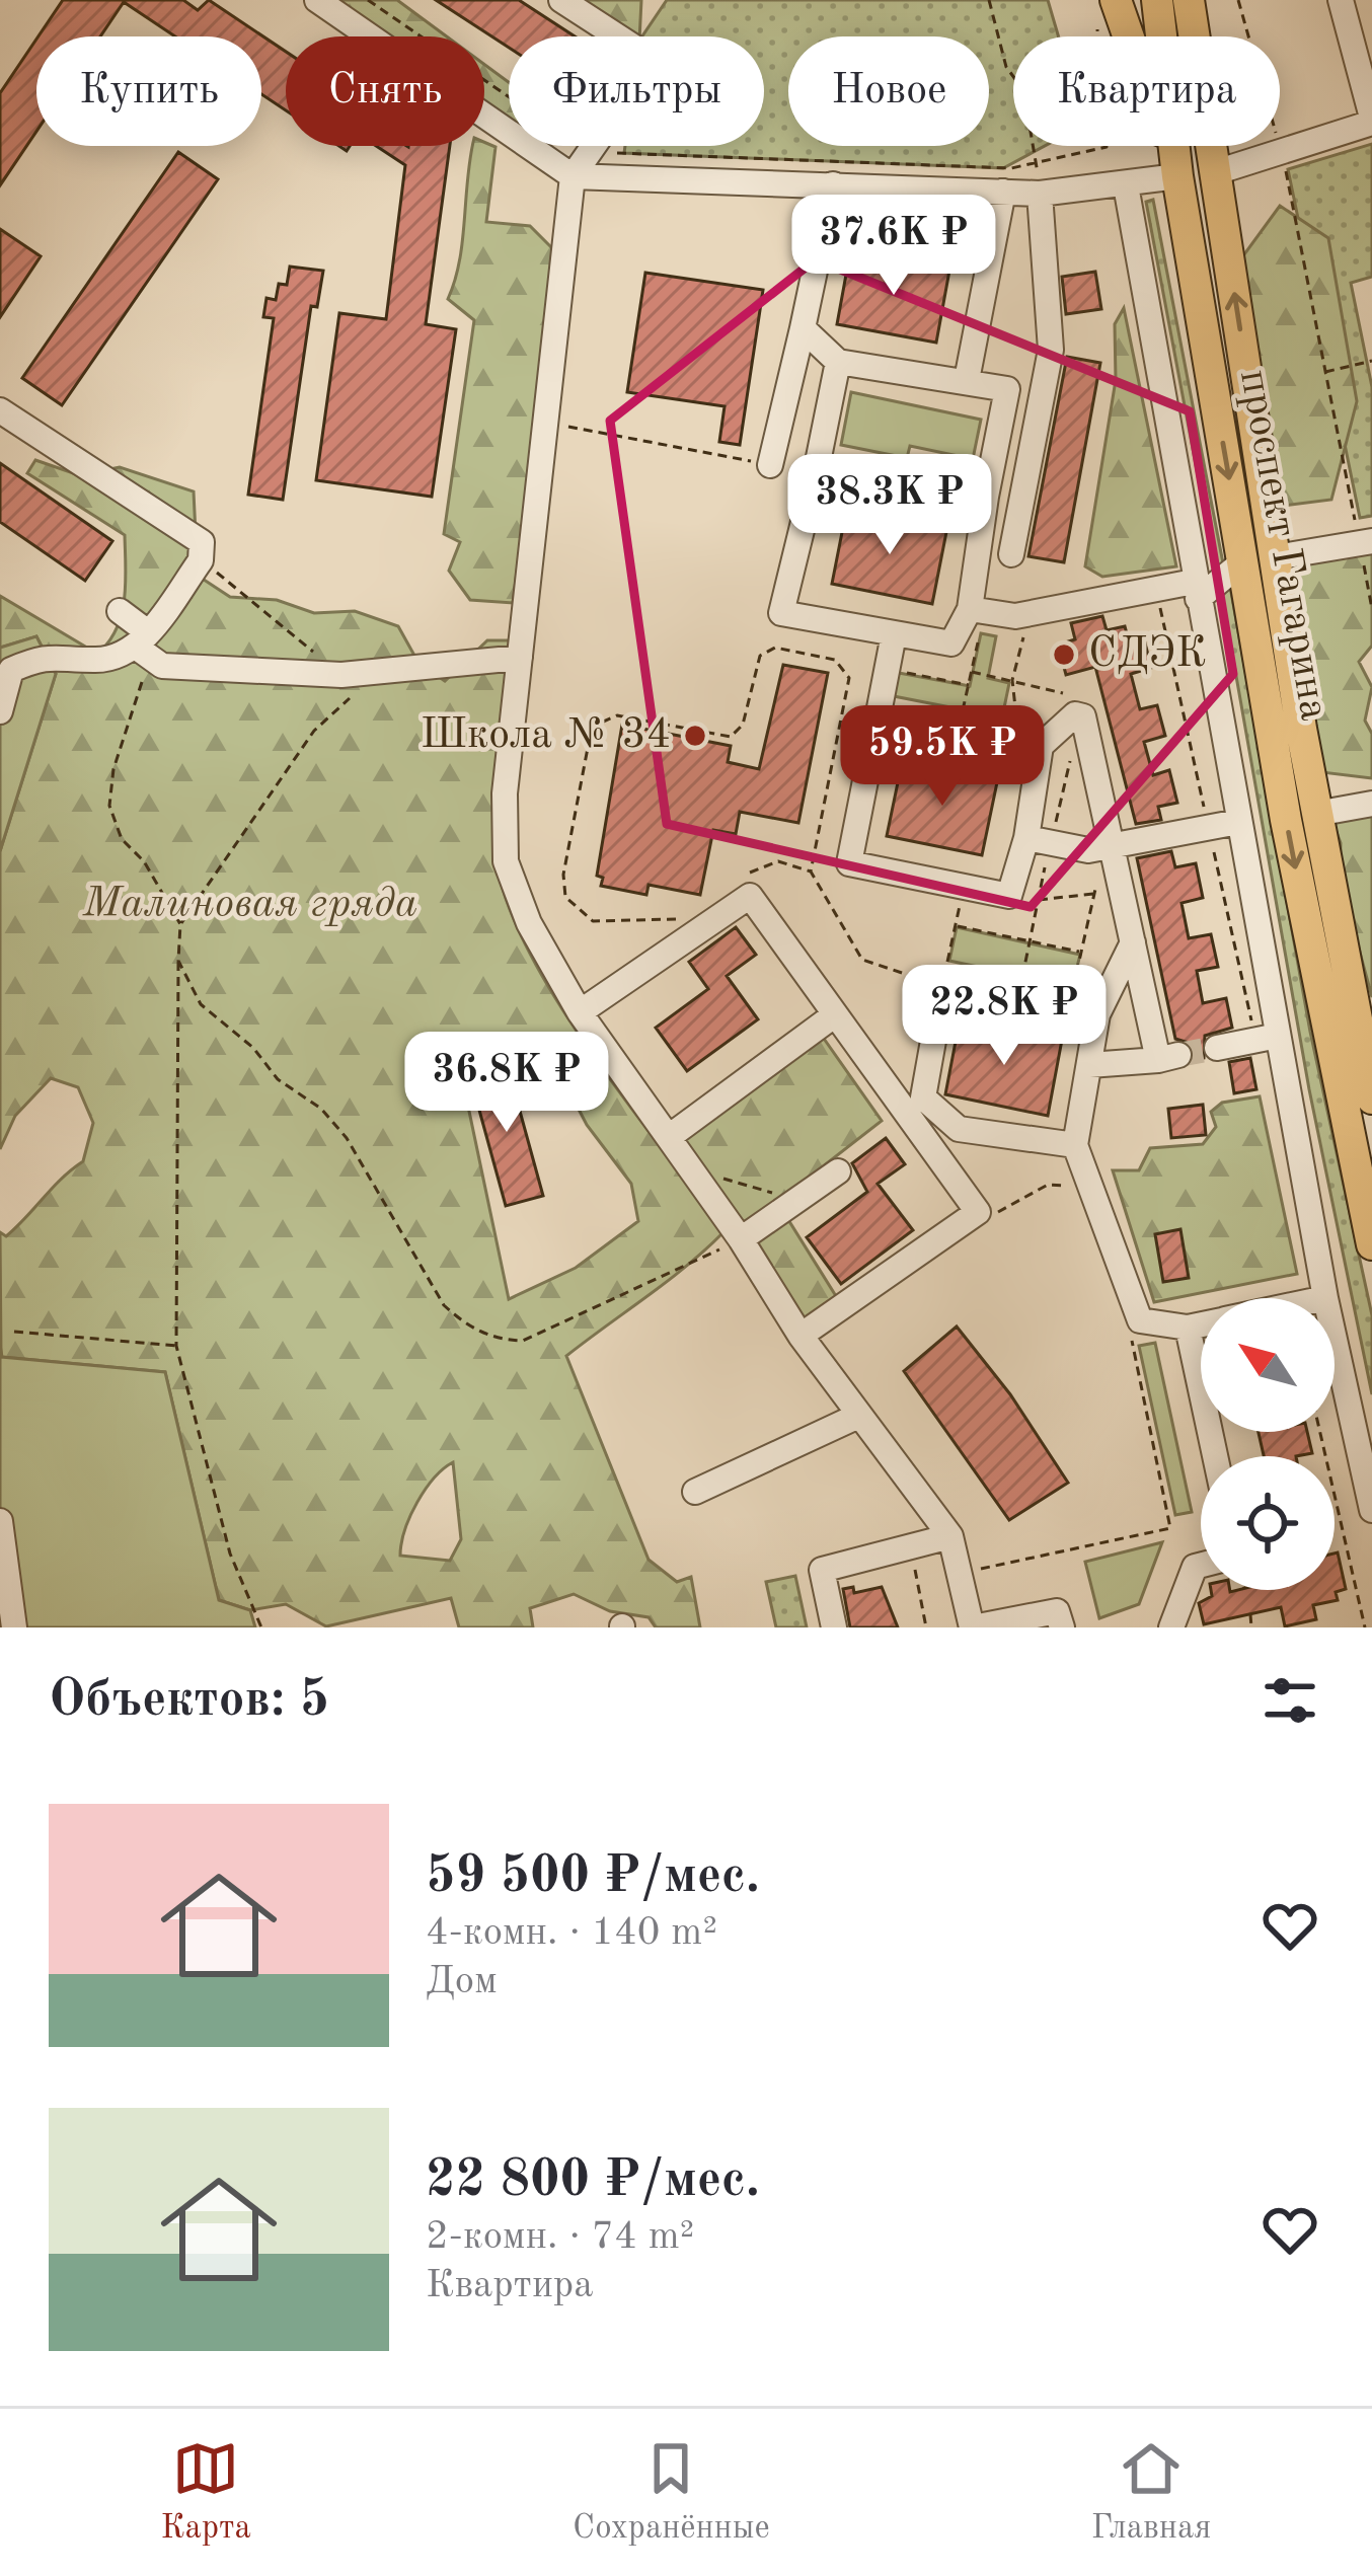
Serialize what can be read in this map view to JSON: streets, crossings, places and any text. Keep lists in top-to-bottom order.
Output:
{
  "streets": {
    "main road": ["проспект Гагарина"]
  },
  "parks": ["Малиновая гряда"],
  "places": ["СДЭК", "Школа № 34"],
  "north": "top left",
  "page": {
    "chip": [
      "Купить",
      "Снять",
      "Фильтры",
      "Новое",
      "Квартира"
    ],
    "price": [
      "37.6K ₽",
      "38.3K ₽",
      "59.5K ₽",
      "22.8K ₽",
      "36.8K ₽"
    ],
    "heading": "Объектов: 5",
    "list": [
      {
        "name": "59 500 ₽/мес.",
        "note": "4-комн. · 140 m² · Дом"
      },
      {
        "name": "22 800 ₽/мес.",
        "note": "2-комн. · 74 m² · Квартира"
      }
    ],
    "tabs": ["Карта", "Сохранённые", "Главная"]
  }
}
